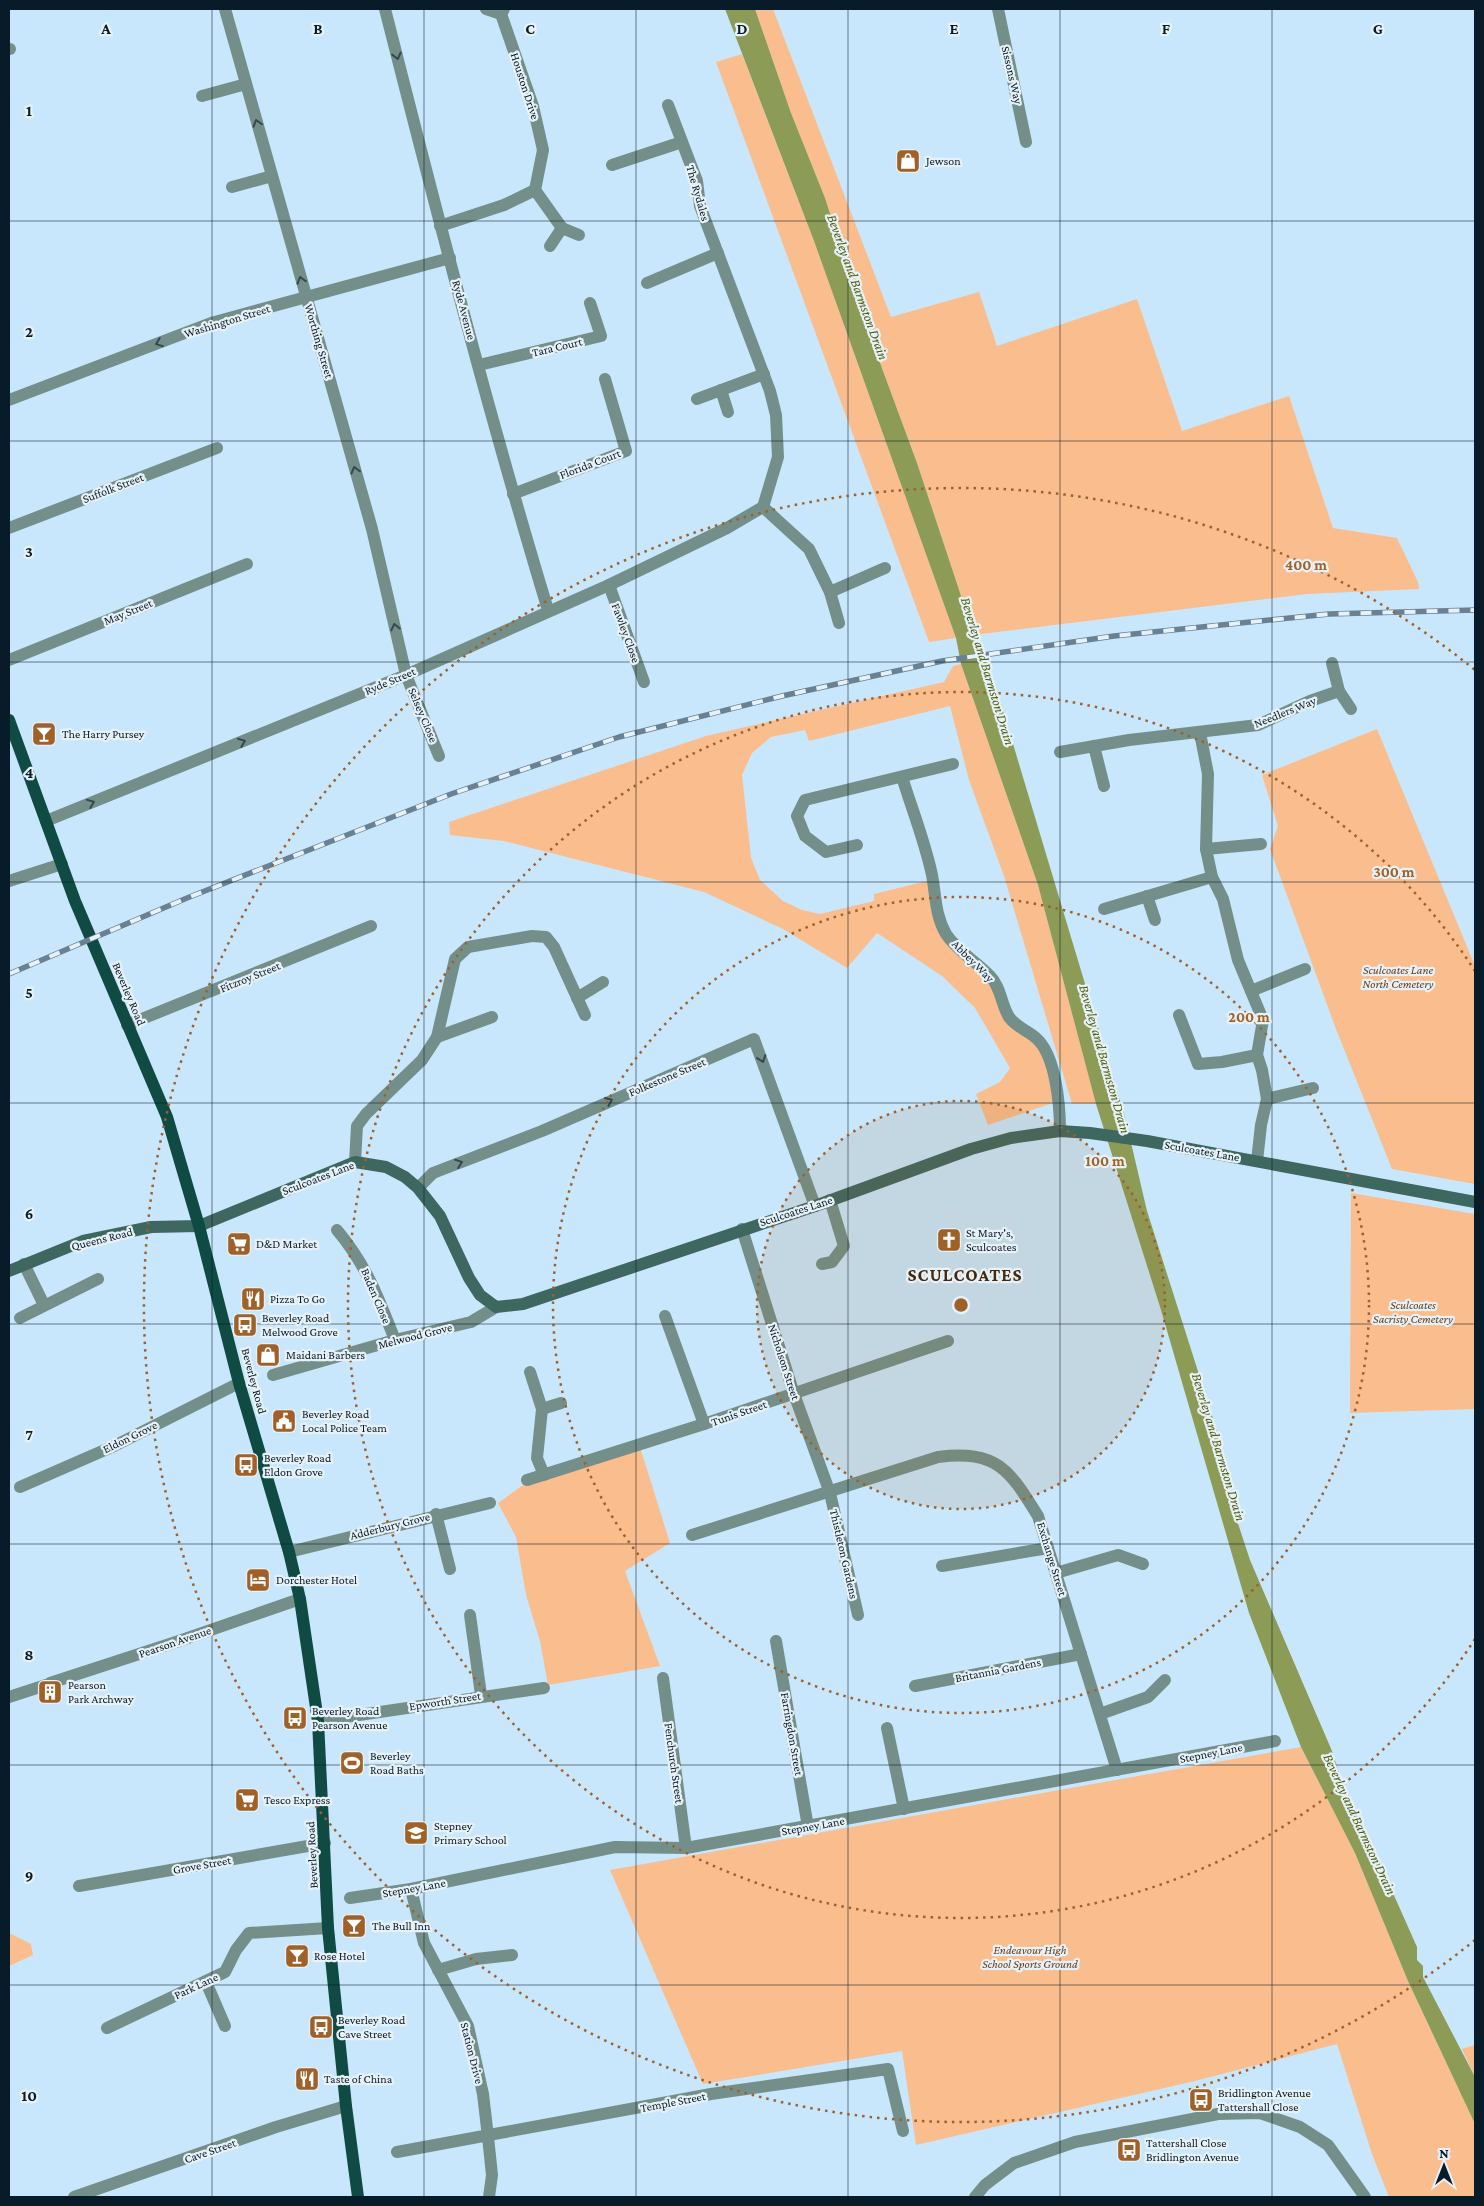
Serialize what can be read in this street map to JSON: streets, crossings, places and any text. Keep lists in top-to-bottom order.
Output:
{
  "streets": {
    "main road": ["Beverley Road"],
    "street": [
      "Sissons Way",
      "Houston Drive",
      "The Rydales",
      "Ryde Avenue",
      "Washington Street",
      "Worthing Street",
      "Tara Court",
      "Florida Court",
      "Suffolk Street",
      "May Street",
      "Fawley Close",
      "Ryde Street",
      "Needlers Way",
      "Selsey Close",
      "Abbey Way",
      "Fitzroy Street",
      "Folkestone Street",
      "Sculcoates Lane",
      "Queens Road",
      "Baden Close",
      "Melwood Grove",
      "Nicholson Street",
      "Tunis Street",
      "Eldon Grove",
      "Adderbury Grove",
      "Thistleton Gardens",
      "Exchange Street",
      "Pearson Avenue",
      "Britannia Gardens",
      "Epworth Street",
      "Farringdon Street",
      "Stepney Lane",
      "Fenchurch Street",
      "Grove Street",
      "Park Lane",
      "Station Drive",
      "Temple Street",
      "Cave Street"
    ]
  },
  "crossings": [
    ["The Rydales", "Ryde Street"],
    ["Ryde Avenue", "Washington Street"],
    ["Ryde Avenue", "Tara Court"],
    ["Ryde Avenue", "Florida Court"],
    ["Ryde Avenue", "Ryde Street"],
    ["Washington Street", "Worthing Street"],
    ["Worthing Street", "Ryde Street"],
    ["Worthing Street", "Selsey Close"],
    ["Fawley Close", "Ryde Street"],
    ["Ryde Street", "Selsey Close"],
    ["Ryde Street", "Beverley Road"],
    ["Abbey Way", "Sculcoates Lane"],
    ["Fitzroy Street", "Beverley Road"],
    ["Beverley Road", "Sculcoates Lane"],
    ["Beverley Road", "Queens Road"],
    ["Beverley Road", "Eldon Grove"],
    ["Beverley Road", "Adderbury Grove"],
    ["Beverley Road", "Pearson Avenue"],
    ["Beverley Road", "Epworth Street"],
    ["Beverley Road", "Grove Street"],
    ["Beverley Road", "Park Lane"],
    ["Beverley Road", "Cave Street"],
    ["Folkestone Street", "Sculcoates Lane"],
    ["Sculcoates Lane", "Queens Road"],
    ["Sculcoates Lane", "Melwood Grove"],
    ["Sculcoates Lane", "Nicholson Street"],
    ["Baden Close", "Melwood Grove"],
    ["Nicholson Street", "Tunis Street"],
    ["Nicholson Street", "Thistleton Gardens"],
    ["Nicholson Street", "Exchange Street"],
    ["Thistleton Gardens", "Exchange Street"],
    ["Exchange Street", "Britannia Gardens"],
    ["Exchange Street", "Stepney Lane"],
    ["Farringdon Street", "Stepney Lane"],
    ["Stepney Lane", "Fenchurch Street"],
    ["Stepney Lane", "Station Drive"],
    ["Station Drive", "Temple Street"]
  ],
  "one_way": [
    "Ryde Avenue",
    "Washington Street",
    "Worthing Street",
    "Ryde Street"
  ],
  "districts": ["SCULCOATES"],
  "water": ["Beverley and Barmston Drain"],
  "parks": ["Sculcoates Lane North Cemetery", "Sculcoates Sacristy Cemetery", "Endeavour High School Sports Ground"],
  "places": {
    "shop": ["Jewson", "Maidani Barbers"],
    "bar": ["The Harry Pursey", "The Bull Inn", "Rose Hotel"],
    "church": ["St Mary's, Sculcoates"],
    "supermarket": ["D&D Market", "Tesco Express"],
    "restaurant": ["Pizza To Go", "Taste of China"],
    "bus stop": [
      "Beverley Road Melwood Grove",
      "Beverley Road Eldon Grove",
      "Beverley Road Pearson Avenue",
      "Beverley Road Cave Street",
      "Bridlington Avenue Tattershall Close",
      "Tattershall Close Bridlington Avenue"
    ],
    "public building": ["Beverley Road Local Police Team"],
    "hotel": ["Dorchester Hotel"],
    "building": ["Pearson Park Archway"],
    "sports": ["Beverley Road Baths"],
    "school or university": ["Stepney Primary School"]
  },
  "north": "top",
  "grid": {
    "columns": [
      "A",
      "B",
      "C",
      "D",
      "E",
      "F",
      "G"
    ],
    "rows": [
      "1",
      "2",
      "3",
      "4",
      "5",
      "6",
      "7",
      "8",
      "9",
      "10"
    ]
  },
  "rings": [
    "400 m",
    "300 m",
    "200 m",
    "100 m"
  ]
}
